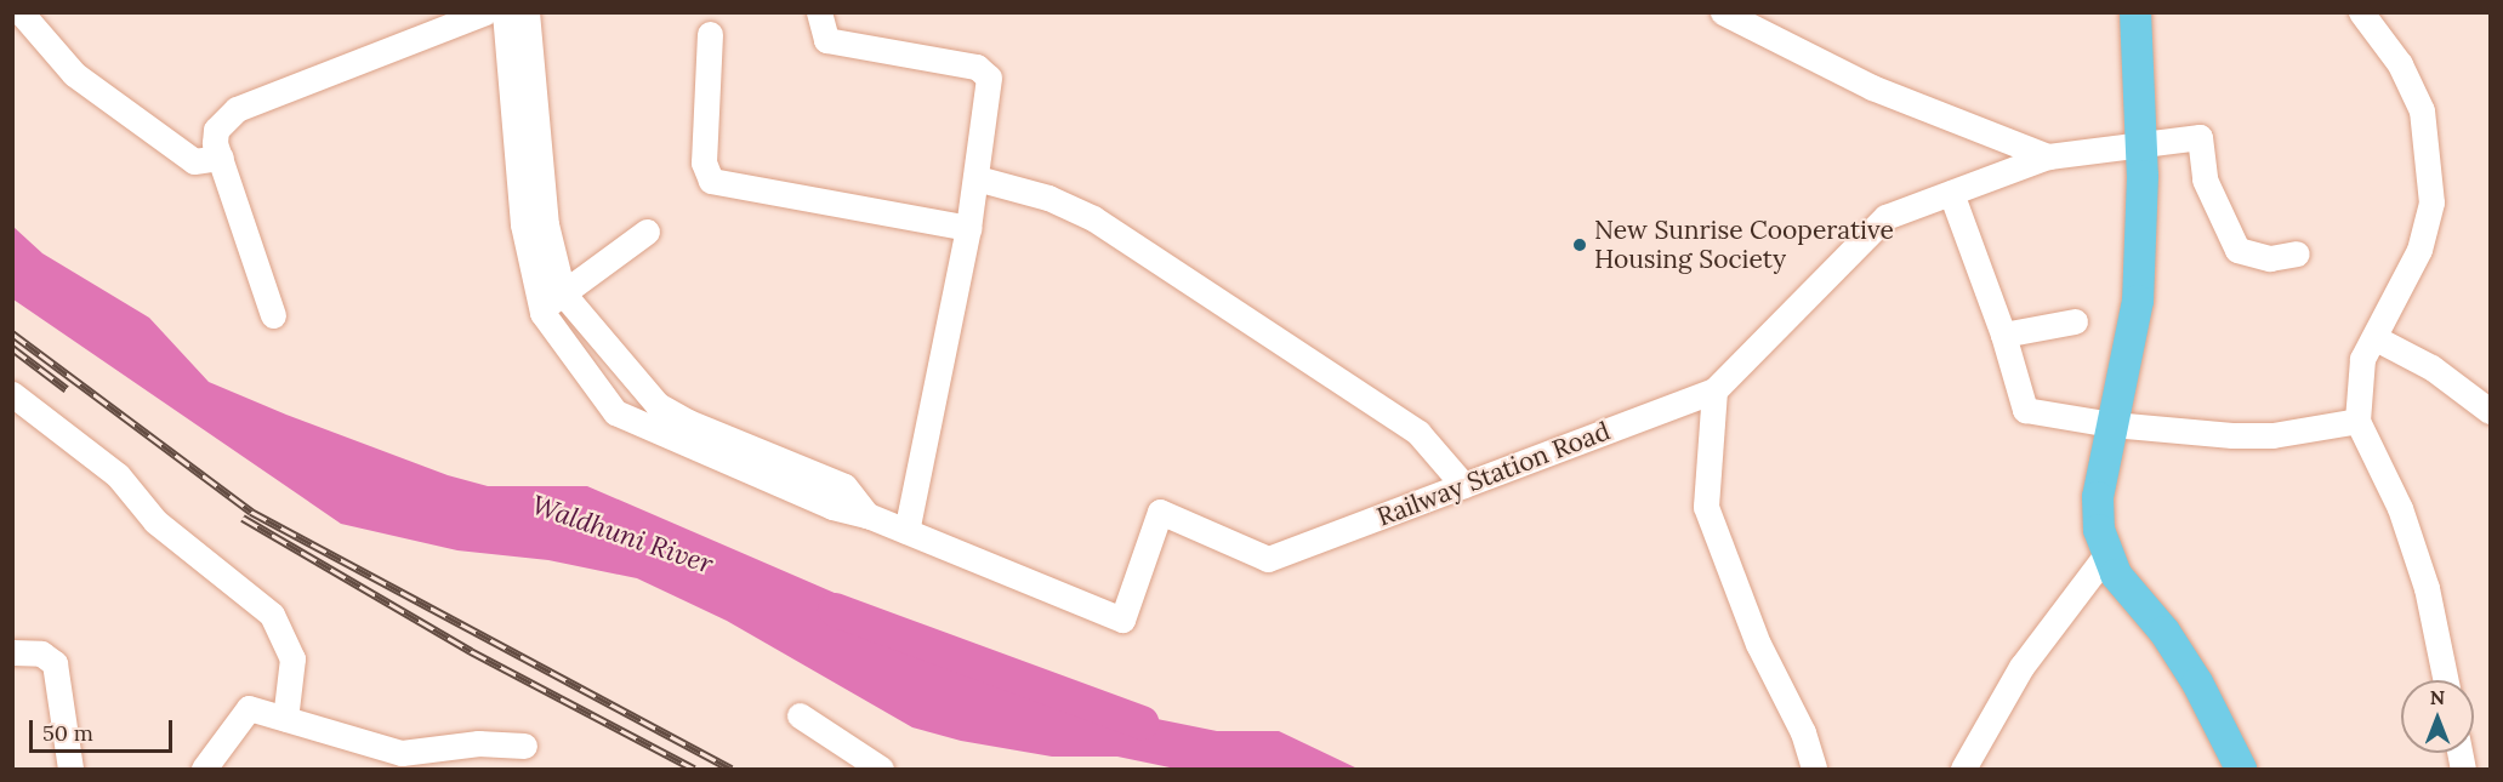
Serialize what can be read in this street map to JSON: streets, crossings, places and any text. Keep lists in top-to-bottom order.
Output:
{
  "streets": {
    "street": ["Railway Station Road"]
  },
  "water": ["Waldhuni River"],
  "places": ["New Sunrise Cooperative Housing Society"],
  "scale_bar": "50 m",
  "north": "top"
}
